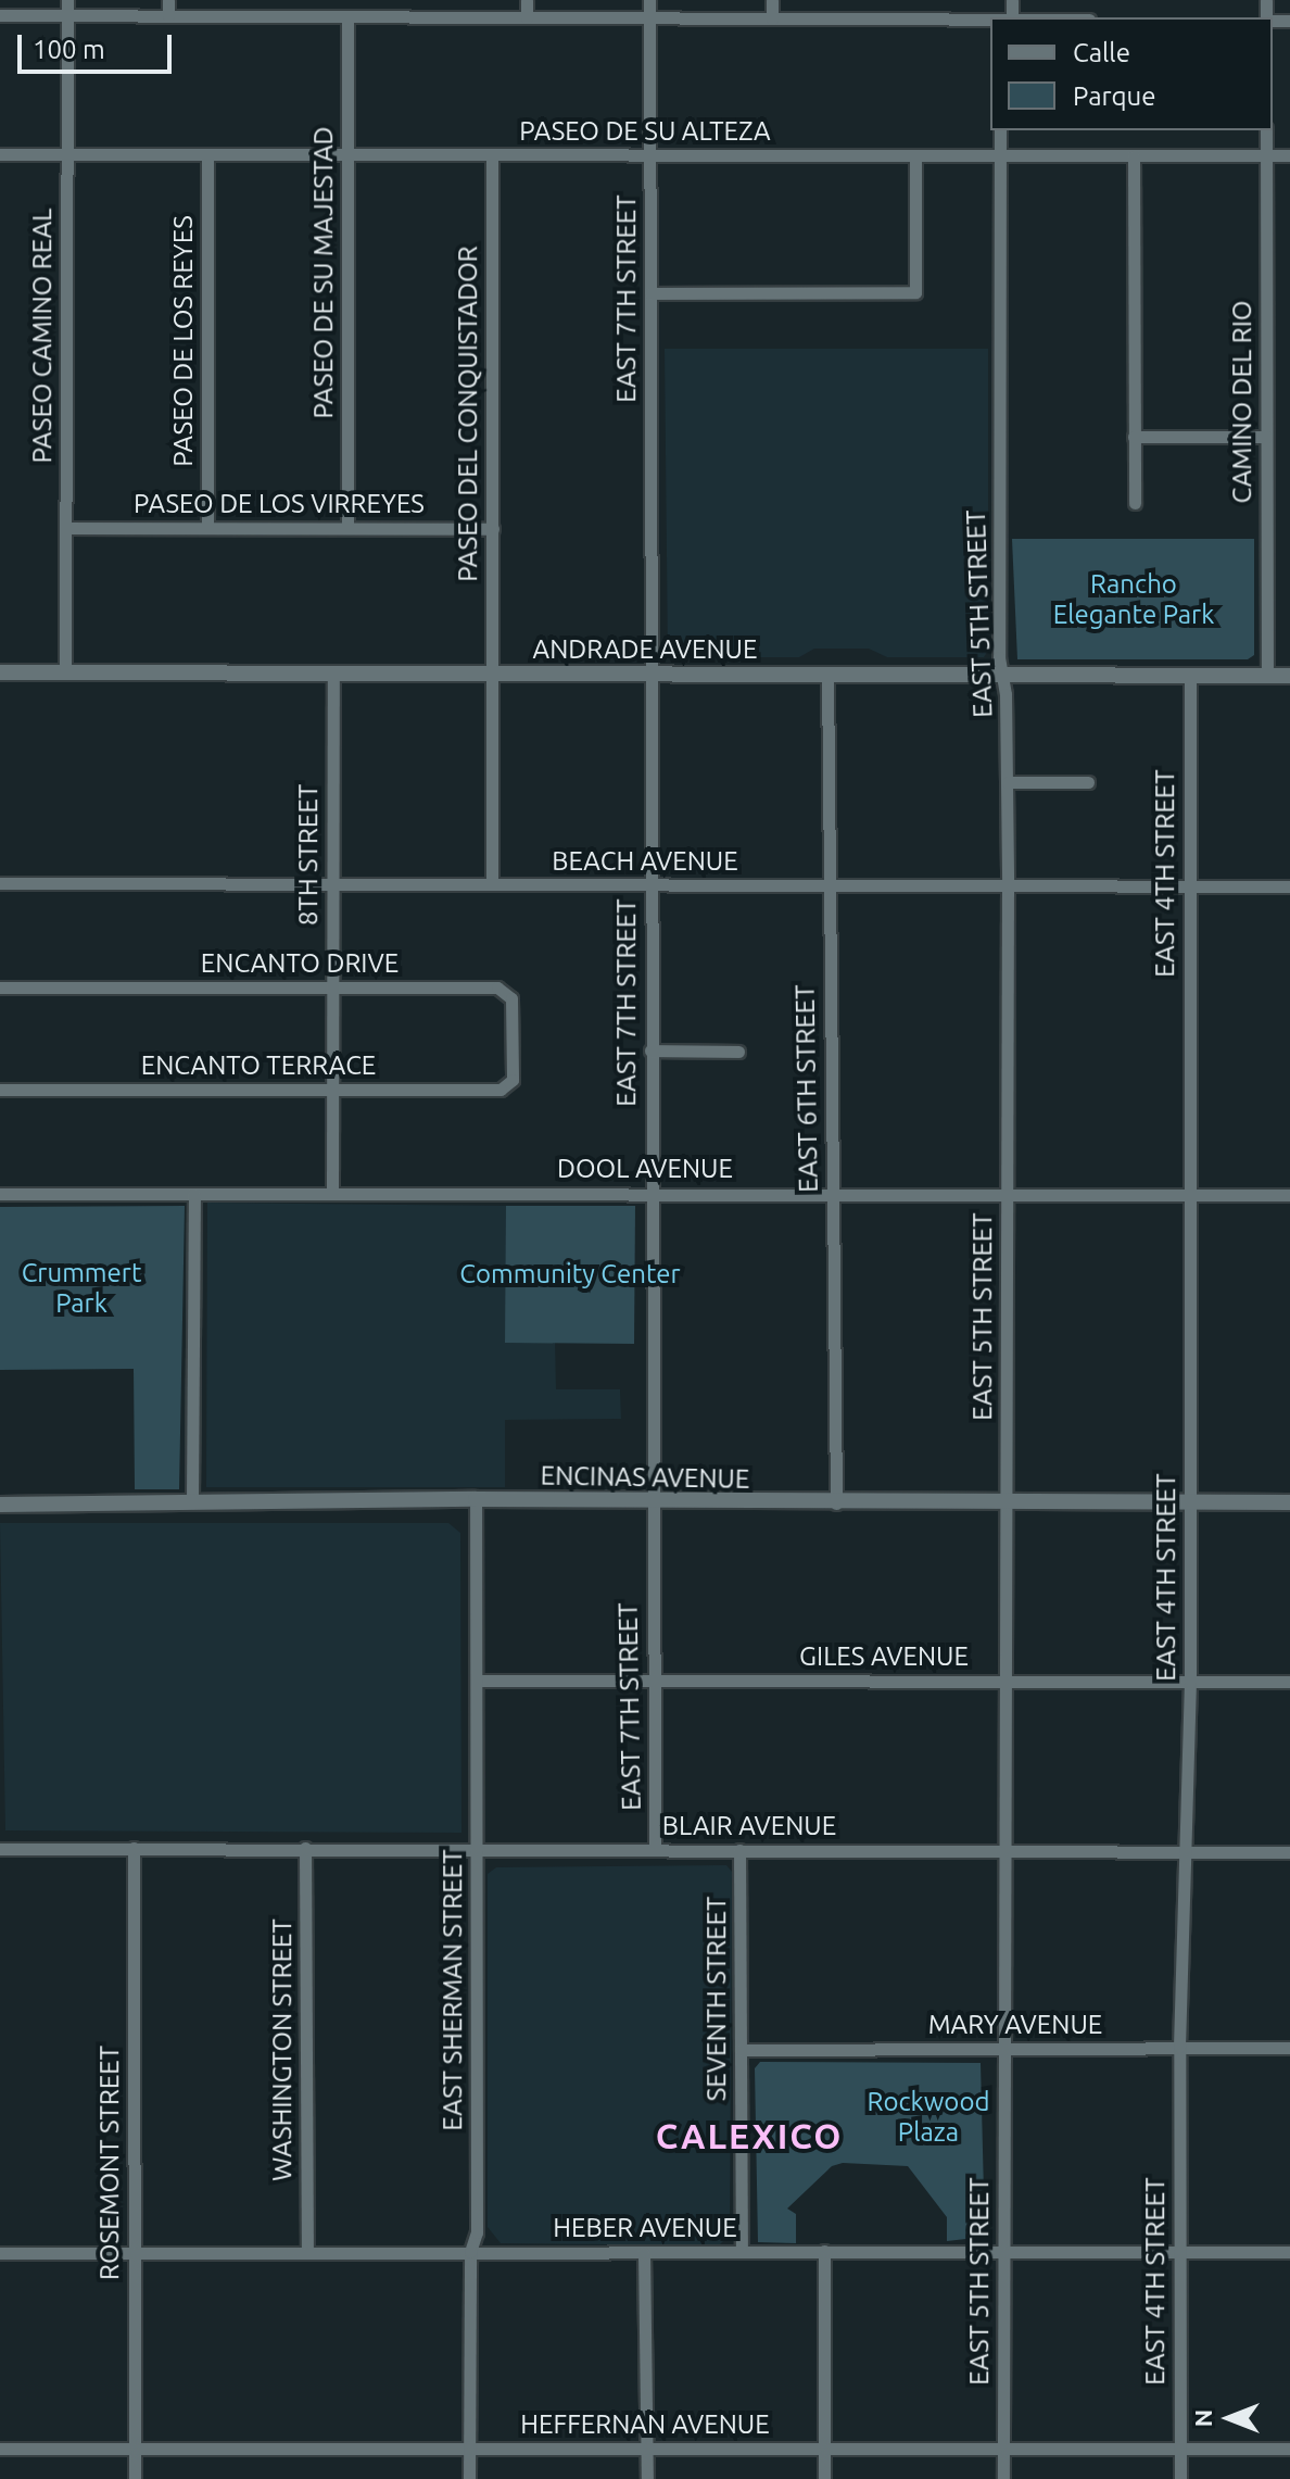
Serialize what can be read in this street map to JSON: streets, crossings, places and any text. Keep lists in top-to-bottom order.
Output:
{
  "streets": {
    "street": [
      "PASEO DE SU ALTEZA",
      "PASEO DE SU MAJESTAD",
      "EAST 7TH STREET",
      "PASEO CAMINO REAL",
      "PASEO DE LOS REYES",
      "CAMINO DEL RIO",
      "PASEO DEL CONQUISTADOR",
      "PASEO DE LOS VIRREYES",
      "EAST 5TH STREET",
      "ANDRADE AVENUE",
      "8TH STREET",
      "BEACH AVENUE",
      "EAST 4TH STREET",
      "ENCANTO DRIVE",
      "ENCANTO TERRACE",
      "EAST 6TH STREET",
      "DOOL AVENUE",
      "ENCINAS AVENUE",
      "GILES AVENUE",
      "BLAIR AVENUE",
      "EAST SHERMAN STREET",
      "SEVENTH STREET",
      "MARY AVENUE",
      "WASHINGTON STREET",
      "ROSEMONT STREET",
      "HEBER AVENUE",
      "HEFFERNAN AVENUE"
    ]
  },
  "crossings": [
    ["PASEO DE SU ALTEZA", "PASEO DE SU MAJESTAD"],
    ["PASEO DE SU ALTEZA", "EAST 7TH STREET"],
    ["PASEO DE SU ALTEZA", "PASEO CAMINO REAL"],
    ["PASEO DE SU ALTEZA", "PASEO DE LOS REYES"],
    ["PASEO DE SU ALTEZA", "CAMINO DEL RIO"],
    ["PASEO DE SU ALTEZA", "PASEO DEL CONQUISTADOR"],
    ["PASEO DE SU ALTEZA", "EAST 5TH STREET"],
    ["PASEO DE SU MAJESTAD", "PASEO DE LOS VIRREYES"],
    ["EAST 7TH STREET", "ANDRADE AVENUE"],
    ["EAST 7TH STREET", "BEACH AVENUE"],
    ["EAST 7TH STREET", "DOOL AVENUE"],
    ["EAST 7TH STREET", "ENCINAS AVENUE"],
    ["EAST 7TH STREET", "GILES AVENUE"],
    ["EAST 7TH STREET", "BLAIR AVENUE"],
    ["PASEO CAMINO REAL", "PASEO DE LOS VIRREYES"],
    ["PASEO CAMINO REAL", "ANDRADE AVENUE"],
    ["PASEO DE LOS REYES", "PASEO DE LOS VIRREYES"],
    ["CAMINO DEL RIO", "ANDRADE AVENUE"],
    ["PASEO DEL CONQUISTADOR", "PASEO DE LOS VIRREYES"],
    ["PASEO DEL CONQUISTADOR", "ANDRADE AVENUE"],
    ["EAST 5TH STREET", "ANDRADE AVENUE"],
    ["EAST 5TH STREET", "BEACH AVENUE"],
    ["EAST 5TH STREET", "DOOL AVENUE"],
    ["EAST 5TH STREET", "ENCINAS AVENUE"],
    ["EAST 5TH STREET", "GILES AVENUE"],
    ["EAST 5TH STREET", "BLAIR AVENUE"],
    ["EAST 5TH STREET", "MARY AVENUE"],
    ["EAST 5TH STREET", "HEBER AVENUE"],
    ["EAST 5TH STREET", "HEFFERNAN AVENUE"],
    ["ANDRADE AVENUE", "8TH STREET"],
    ["ANDRADE AVENUE", "EAST 4TH STREET"],
    ["ANDRADE AVENUE", "EAST 6TH STREET"],
    ["8TH STREET", "BEACH AVENUE"],
    ["8TH STREET", "ENCANTO DRIVE"],
    ["8TH STREET", "ENCANTO TERRACE"],
    ["8TH STREET", "DOOL AVENUE"],
    ["BEACH AVENUE", "EAST 4TH STREET"],
    ["BEACH AVENUE", "EAST 6TH STREET"],
    ["EAST 4TH STREET", "DOOL AVENUE"],
    ["EAST 4TH STREET", "ENCINAS AVENUE"],
    ["EAST 4TH STREET", "GILES AVENUE"],
    ["EAST 4TH STREET", "BLAIR AVENUE"],
    ["EAST 4TH STREET", "MARY AVENUE"],
    ["EAST 4TH STREET", "HEBER AVENUE"],
    ["EAST 4TH STREET", "HEFFERNAN AVENUE"],
    ["ENCANTO DRIVE", "ENCANTO TERRACE"],
    ["EAST 6TH STREET", "DOOL AVENUE"],
    ["EAST 6TH STREET", "ENCINAS AVENUE"],
    ["ENCINAS AVENUE", "EAST SHERMAN STREET"],
    ["GILES AVENUE", "EAST SHERMAN STREET"],
    ["BLAIR AVENUE", "EAST SHERMAN STREET"],
    ["BLAIR AVENUE", "SEVENTH STREET"],
    ["BLAIR AVENUE", "WASHINGTON STREET"],
    ["BLAIR AVENUE", "ROSEMONT STREET"],
    ["EAST SHERMAN STREET", "HEBER AVENUE"],
    ["EAST SHERMAN STREET", "HEFFERNAN AVENUE"],
    ["SEVENTH STREET", "MARY AVENUE"],
    ["SEVENTH STREET", "HEBER AVENUE"],
    ["WASHINGTON STREET", "HEBER AVENUE"],
    ["ROSEMONT STREET", "HEBER AVENUE"],
    ["ROSEMONT STREET", "HEFFERNAN AVENUE"]
  ],
  "districts": ["CALEXICO"],
  "parks": [
    "Rancho Elegante Park",
    "Crummert Park",
    "Community Center",
    "Rockwood Plaza"
  ],
  "legend": ["Calle", "Parque"],
  "scale_bar": "100 m",
  "north": "left"
}
